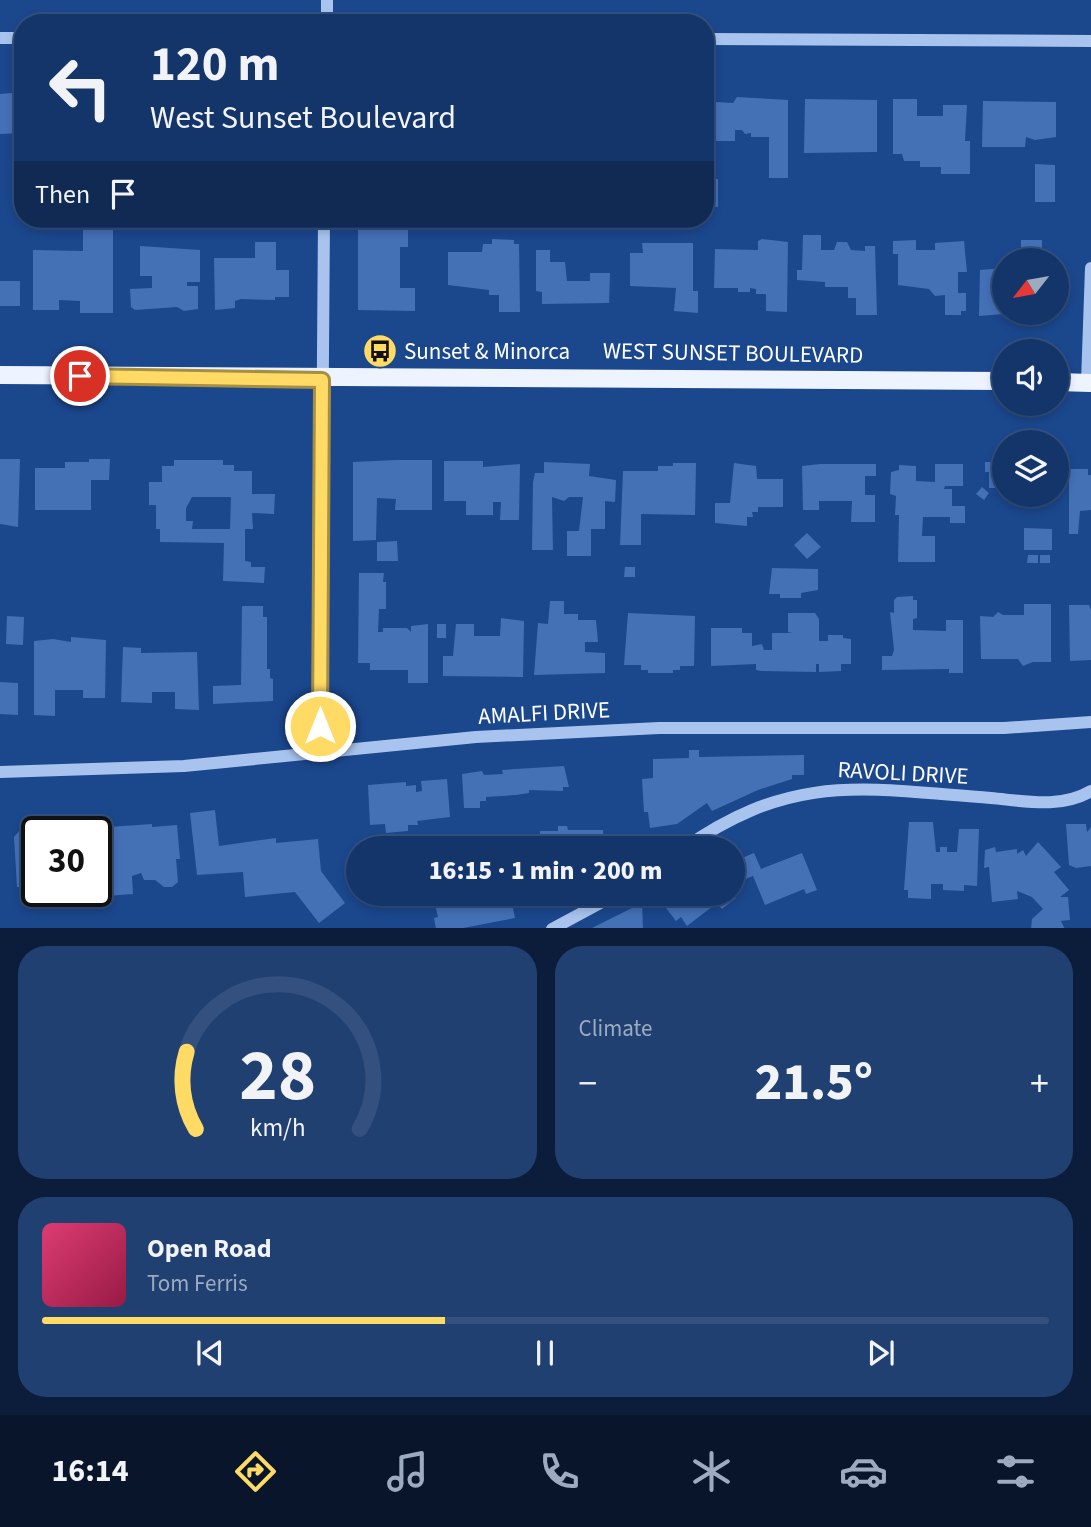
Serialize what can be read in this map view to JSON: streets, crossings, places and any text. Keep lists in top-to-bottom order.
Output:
{
  "streets": {
    "main road": ["WEST SUNSET BOULEVARD"],
    "street": ["AMALFI DRIVE", "RAVOLI DRIVE"]
  },
  "places": {
    "bus stop": ["Sunset & Minorca"]
  },
  "north": "bottom left",
  "page": {
    "turn": ["120 m", "West Sunset Boulevard"],
    "then": "Then",
    "limit": "30",
    "trip": "16:15 · 1 min · 200 m",
    "tile": "Climate",
    "heat": ["−", "21.5°", "+"],
    "song": ["Open Road", "Tom Ferris"],
    "tabs": "16:14",
    "gauge": ["28", "km/h"]
  }
}
